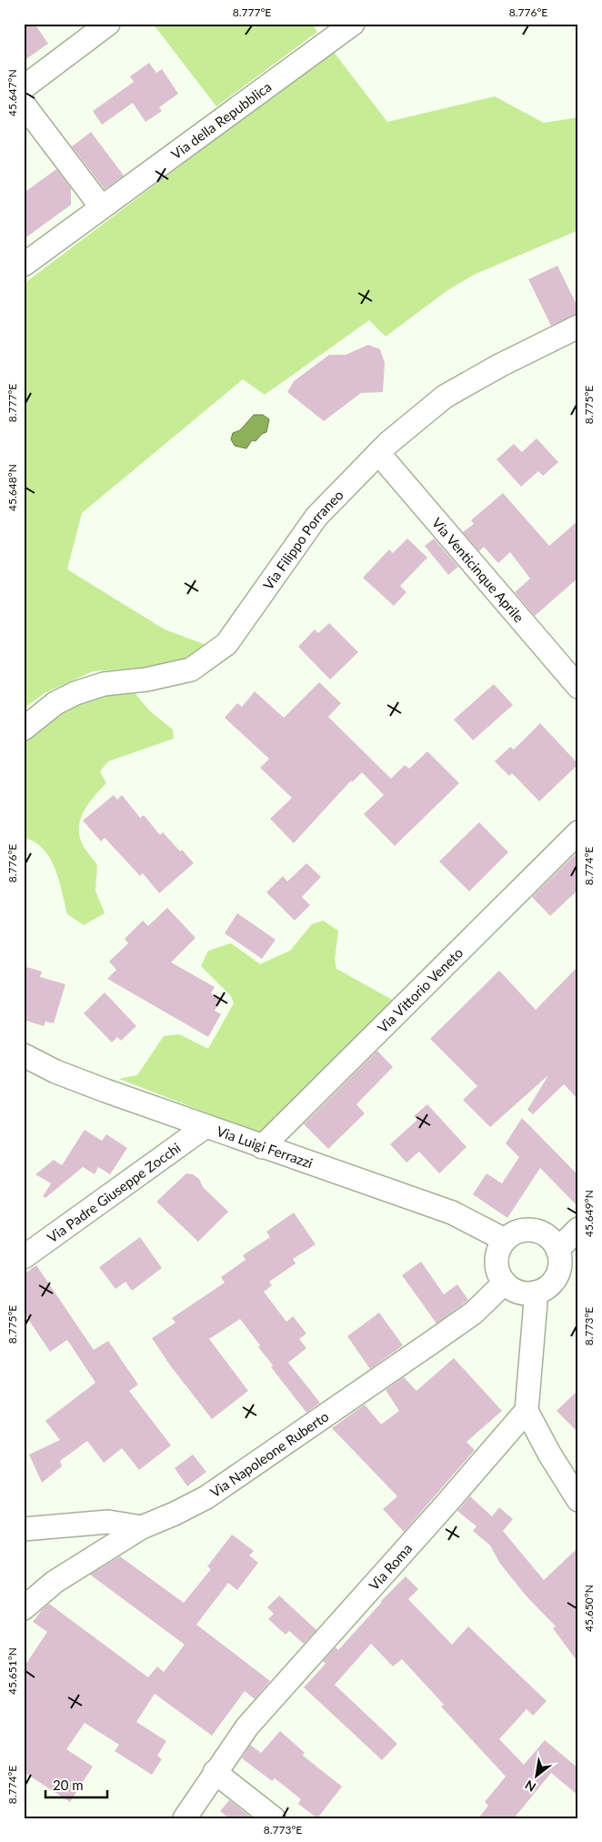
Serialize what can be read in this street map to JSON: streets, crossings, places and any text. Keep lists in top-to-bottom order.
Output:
{
  "streets": {
    "street": [
      "Via della Repubblica",
      "Via Filippo Porraneo",
      "Via Venticinque Aprile",
      "Via Vittorio Veneto",
      "Via Luigi Ferrazzi",
      "Via Padre Giuseppe Zocchi",
      "Via Napoleone Ruberto",
      "Via Roma"
    ]
  },
  "crossings": [
    ["Via Filippo Porraneo", "Via Venticinque Aprile"],
    ["Via Vittorio Veneto", "Via Luigi Ferrazzi"],
    ["Via Luigi Ferrazzi", "Via Padre Giuseppe Zocchi"],
    ["Via Luigi Ferrazzi", "Via Napoleone Ruberto"]
  ],
  "scale_bar": "20 m",
  "north": "bottom left",
  "coordinates": [
    "8.777°E",
    "8.776°E",
    "45.647°N",
    "8.775°E",
    "45.648°N",
    "8.774°E",
    "45.649°N",
    "8.773°E",
    "45.650°N",
    "45.651°N"
  ]
}
